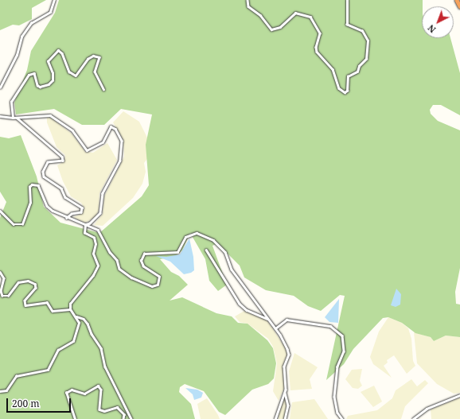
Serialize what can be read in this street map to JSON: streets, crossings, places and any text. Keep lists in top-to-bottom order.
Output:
{
  "scale_bar": "200 m",
  "north": "bottom left"
}
